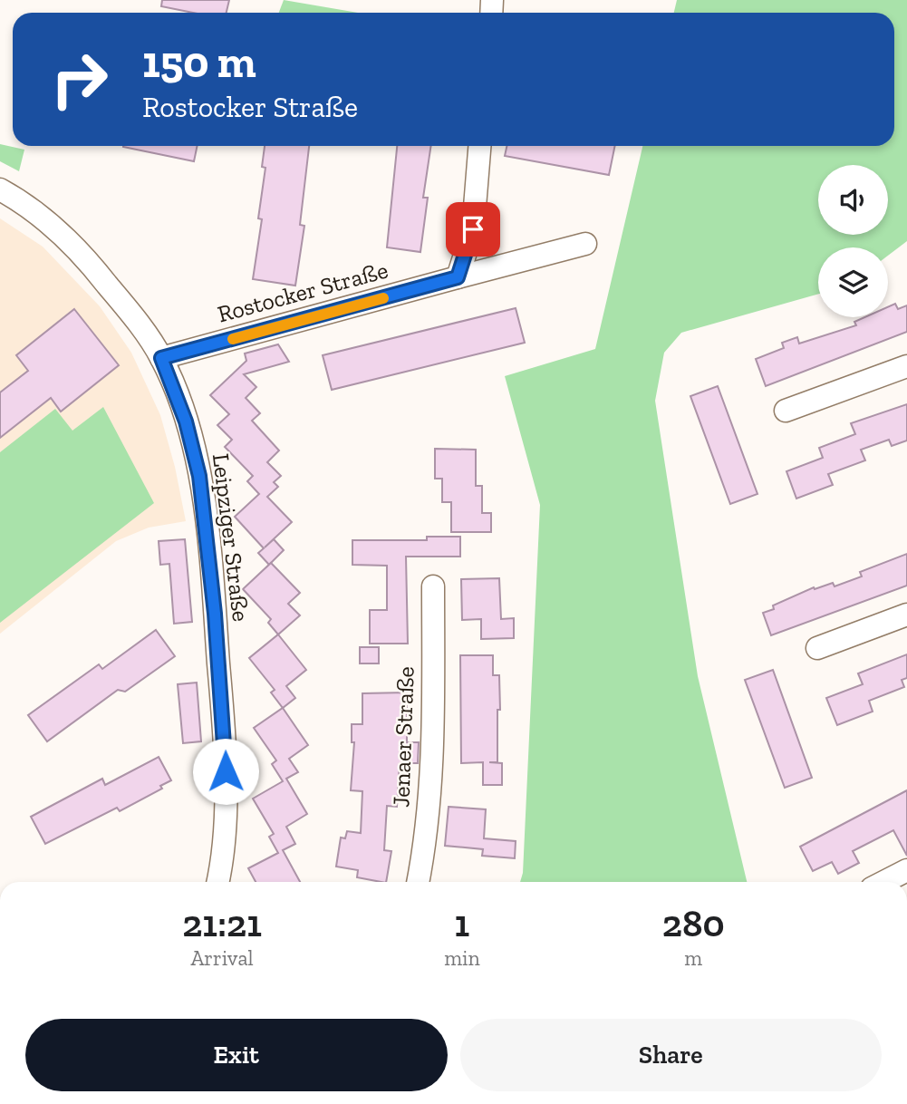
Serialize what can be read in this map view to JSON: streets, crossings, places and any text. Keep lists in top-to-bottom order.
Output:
{
  "streets": {
    "street": ["Rostocker Straße", "Leipziger Straße", "Jenaer Straße"]
  },
  "crossings": [
    ["Rostocker Straße", "Leipziger Straße"]
  ],
  "page": {
    "turn": ["150 m", "Rostocker Straße"],
    "eta": [
      "21:21",
      "Arrival",
      "1",
      "min",
      "280",
      "m"
    ],
    "buttons": ["Exit", "Share"]
  }
}
